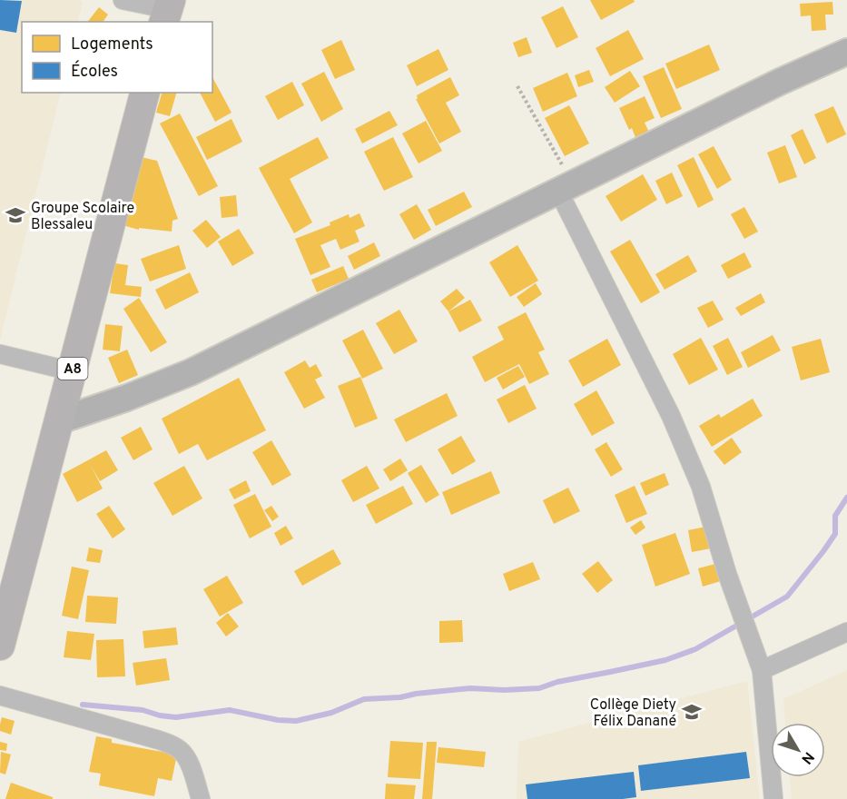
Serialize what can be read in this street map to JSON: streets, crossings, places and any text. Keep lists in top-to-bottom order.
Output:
{
  "streets": {
    "main road": ["A8"]
  },
  "places": {
    "school or university": ["Groupe Scolaire Blessaleu", "Collège Diety Félix Danané"]
  },
  "legend": ["Logements", "Écoles"],
  "north": "bottom right"
}
